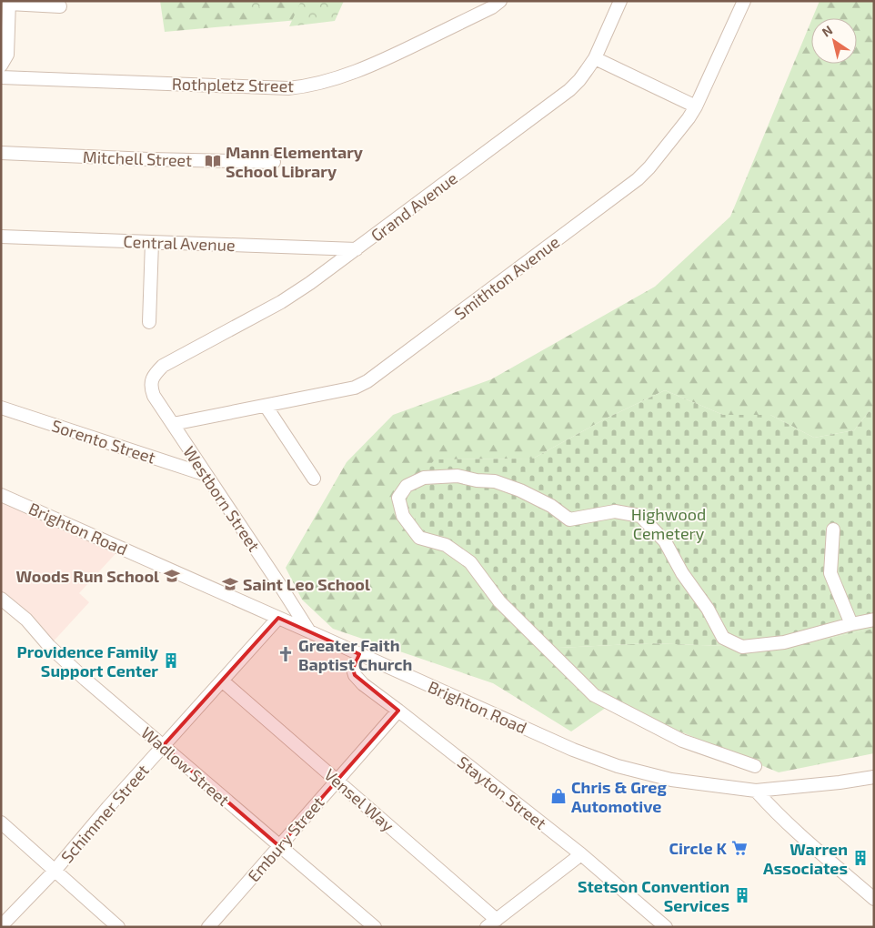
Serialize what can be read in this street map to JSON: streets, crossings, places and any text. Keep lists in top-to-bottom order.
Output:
{
  "streets": {
    "street": [
      "Rothpletz Street",
      "Mitchell Street",
      "Grand Avenue",
      "Central Avenue",
      "Smithton Avenue",
      "Sorento Street",
      "Westborn Street",
      "Brighton Road",
      "Wadlow Street",
      "Stayton Street",
      "Vensel Way",
      "Schimmer Street",
      "Embury Street"
    ]
  },
  "crossings": [
    ["Grand Avenue", "Central Avenue"],
    ["Grand Avenue", "Westborn Street"],
    ["Smithton Avenue", "Westborn Street"],
    ["Sorento Street", "Westborn Street"],
    ["Westborn Street", "Brighton Road"],
    ["Brighton Road", "Stayton Street"],
    ["Brighton Road", "Schimmer Street"],
    ["Wadlow Street", "Schimmer Street"],
    ["Wadlow Street", "Embury Street"],
    ["Stayton Street", "Embury Street"],
    ["Vensel Way", "Schimmer Street"],
    ["Vensel Way", "Embury Street"]
  ],
  "parks": ["Highwood Cemetery"],
  "places": {
    "library": ["Mann Elementary School Library"],
    "school or university": ["Woods Run School", "Saint Leo School"],
    "church": ["Greater Faith Baptist Church"],
    "building": ["Providence Family Support Center", "Warren Associates", "Stetson Convention Services"],
    "shop": ["Chris & Greg Automotive"],
    "supermarket": ["Circle K"]
  },
  "north": "top left"
}
